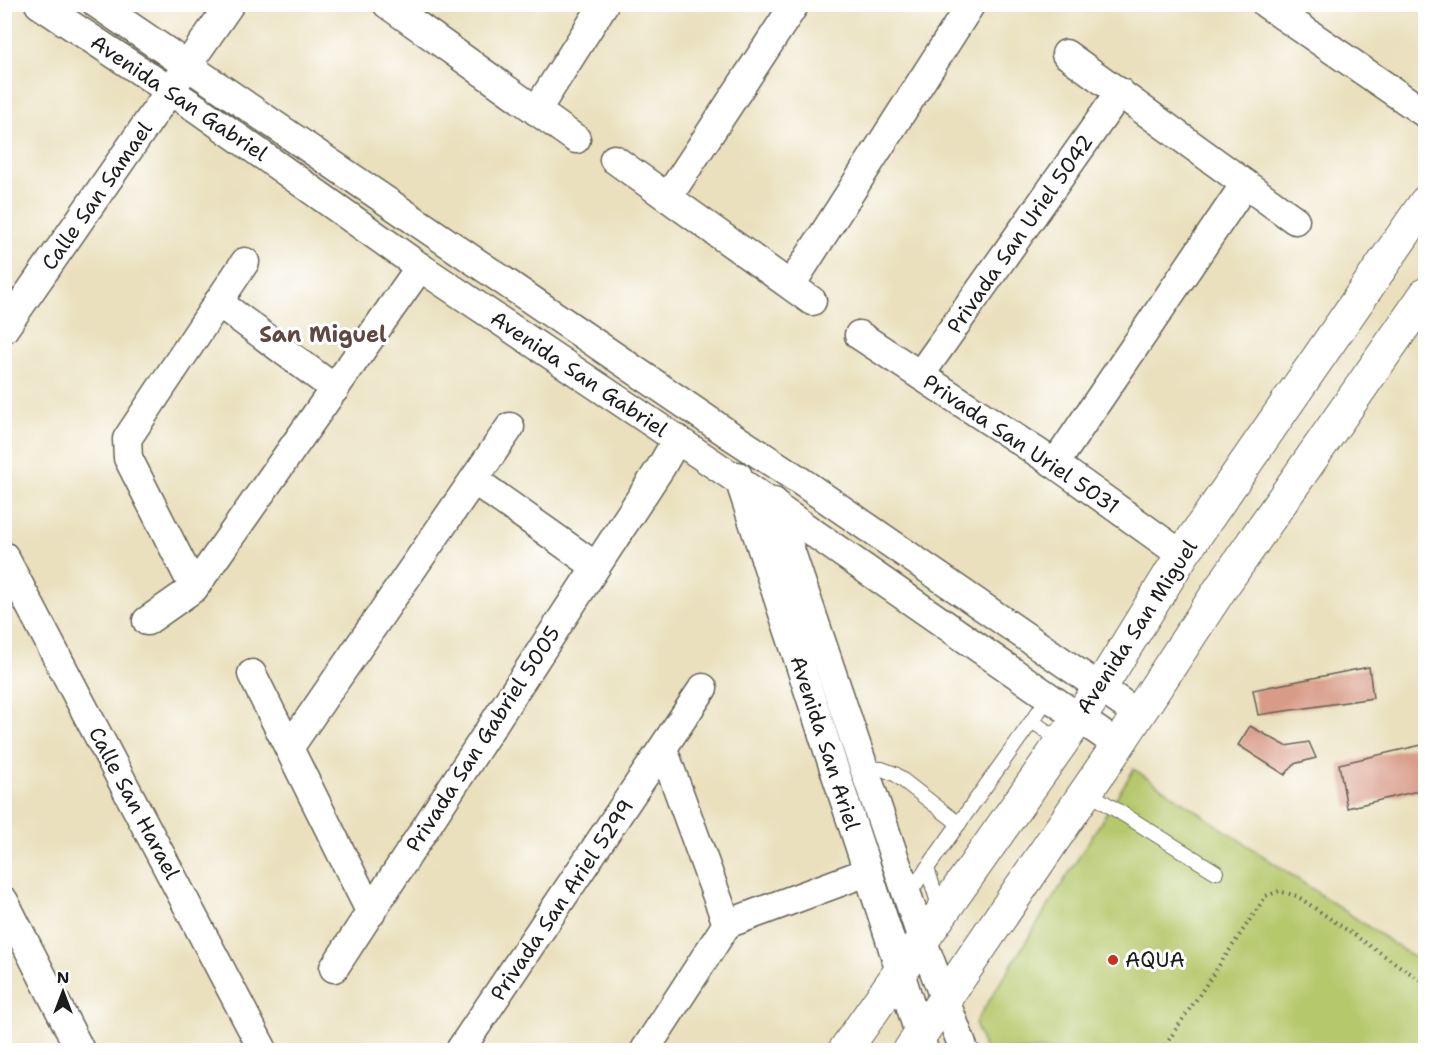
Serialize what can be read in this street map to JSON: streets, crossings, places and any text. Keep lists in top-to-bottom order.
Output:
{
  "streets": {
    "main road": ["Avenida San Miguel"],
    "street": [
      "Avenida San Gabriel",
      "Calle San Samael",
      "Privada San Uriel 5042",
      "Privada San Uriel 5031",
      "Privada San Gabriel 5005",
      "Avenida San Ariel",
      "Calle San Harael",
      "Privada San Ariel 5299"
    ]
  },
  "crossings": [
    ["Avenida San Gabriel", "Calle San Samael"],
    ["Avenida San Gabriel", "Avenida San Miguel"],
    ["Avenida San Gabriel", "Privada San Gabriel 5005"],
    ["Avenida San Gabriel", "Avenida San Ariel"],
    ["Privada San Uriel 5042", "Privada San Uriel 5031"],
    ["Privada San Uriel 5031", "Avenida San Miguel"],
    ["Avenida San Miguel", "Avenida San Ariel"]
  ],
  "districts": ["San Miguel"],
  "places": ["AQUA"],
  "north": "top"
}
